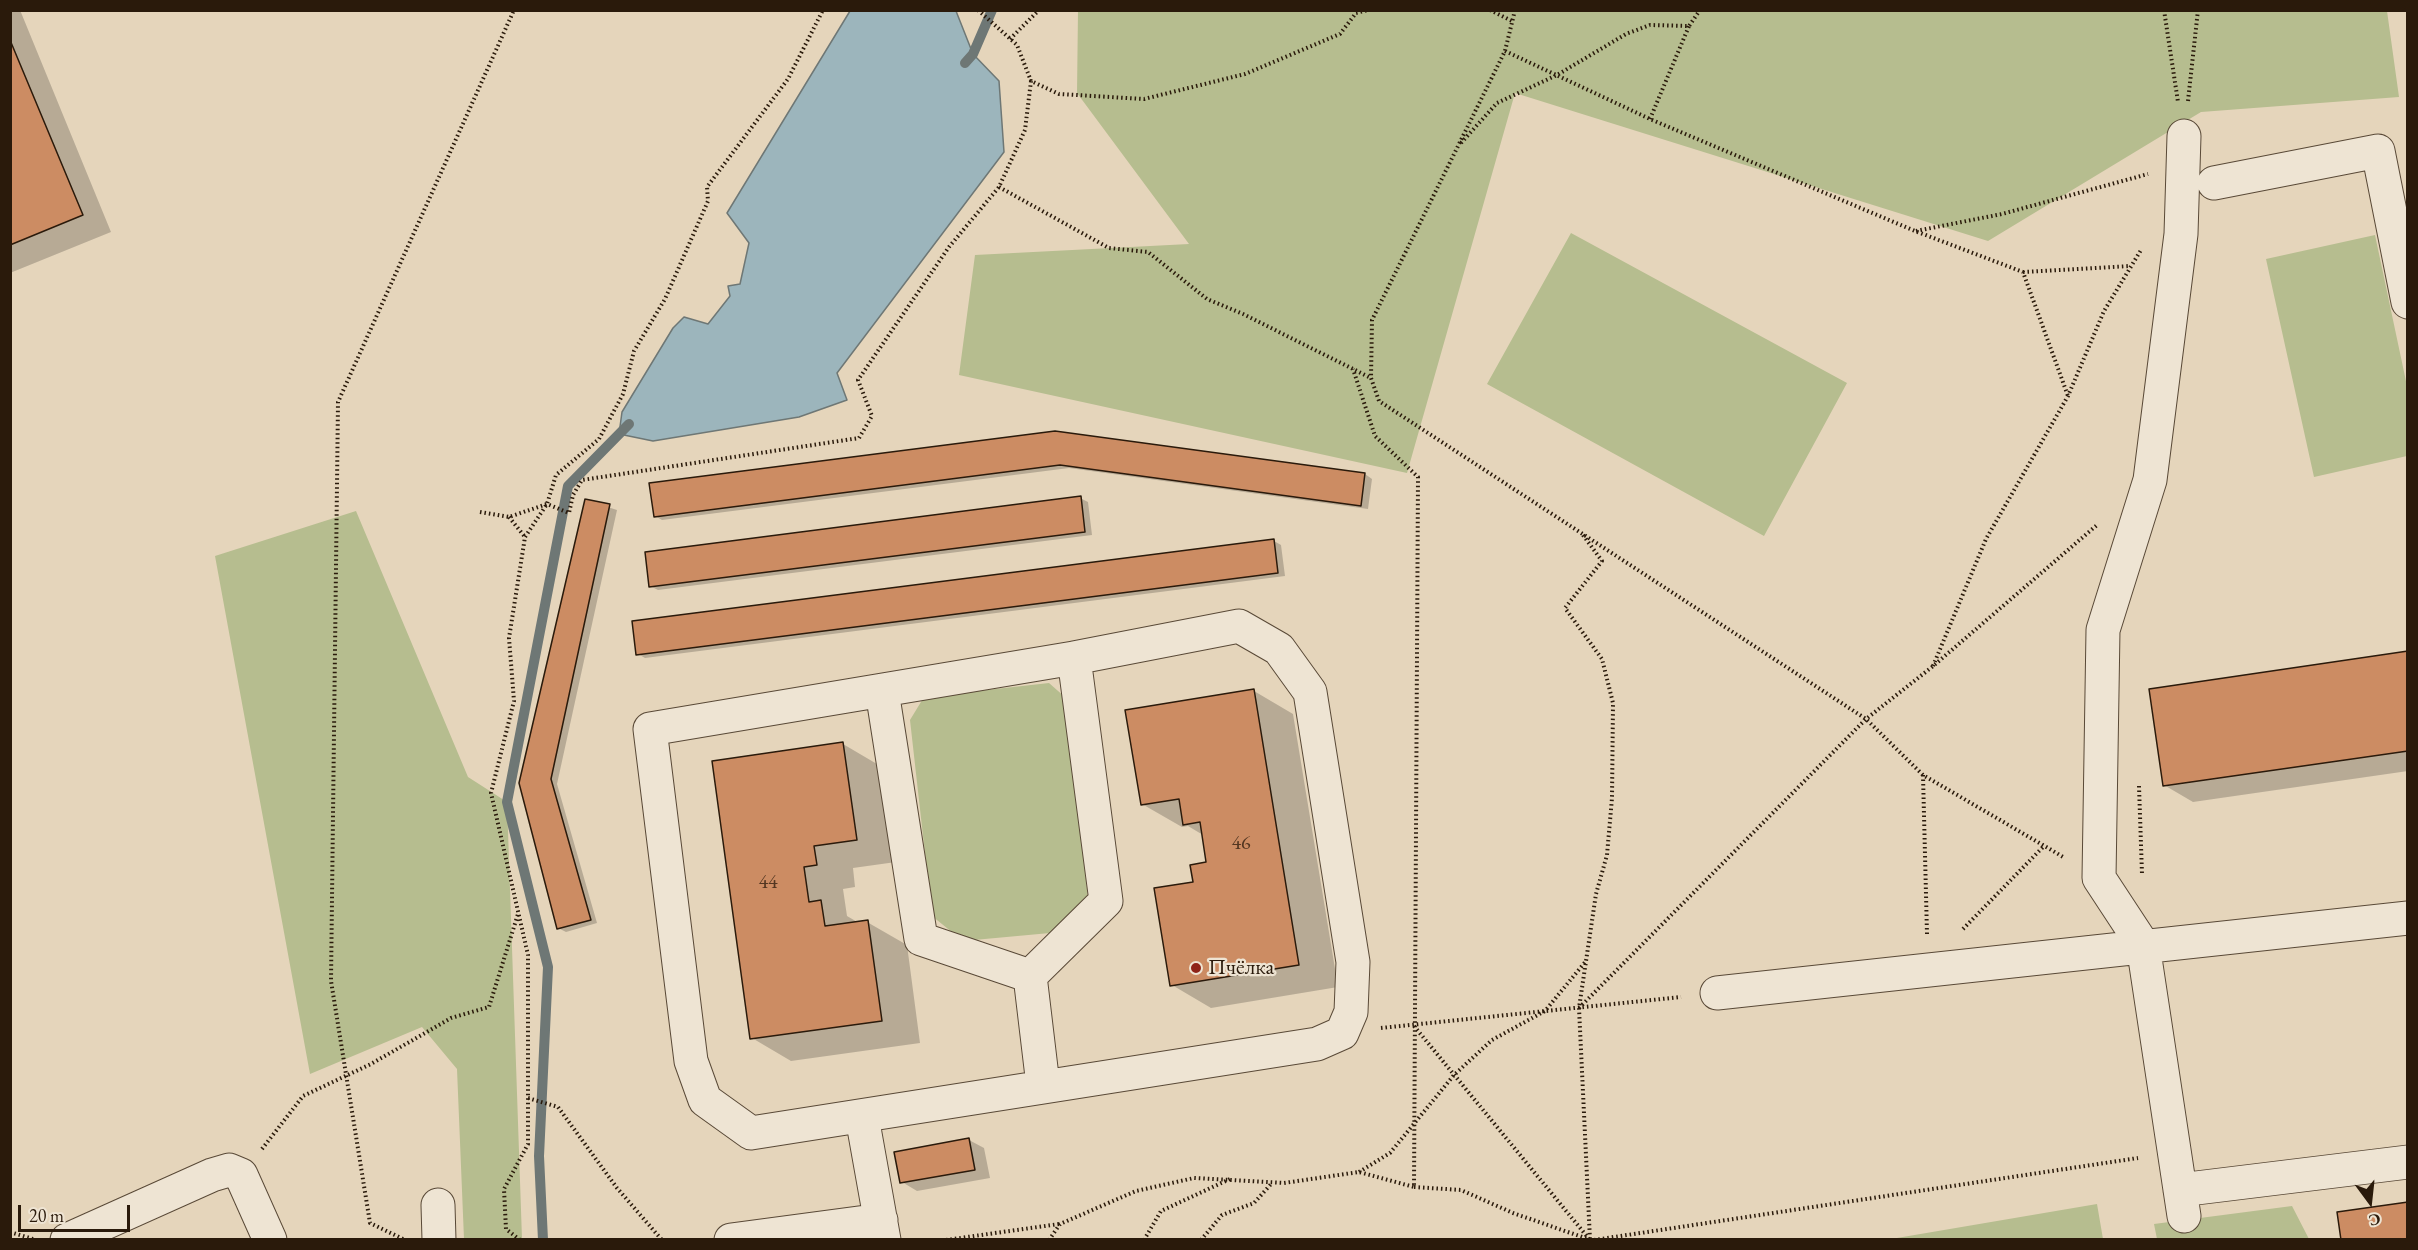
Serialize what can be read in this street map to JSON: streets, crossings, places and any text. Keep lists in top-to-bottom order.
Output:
{
  "places": ["Пчёлка"],
  "house_numbers": ["46", "44"],
  "scale_bar": "20 m",
  "north": "bottom"
}
